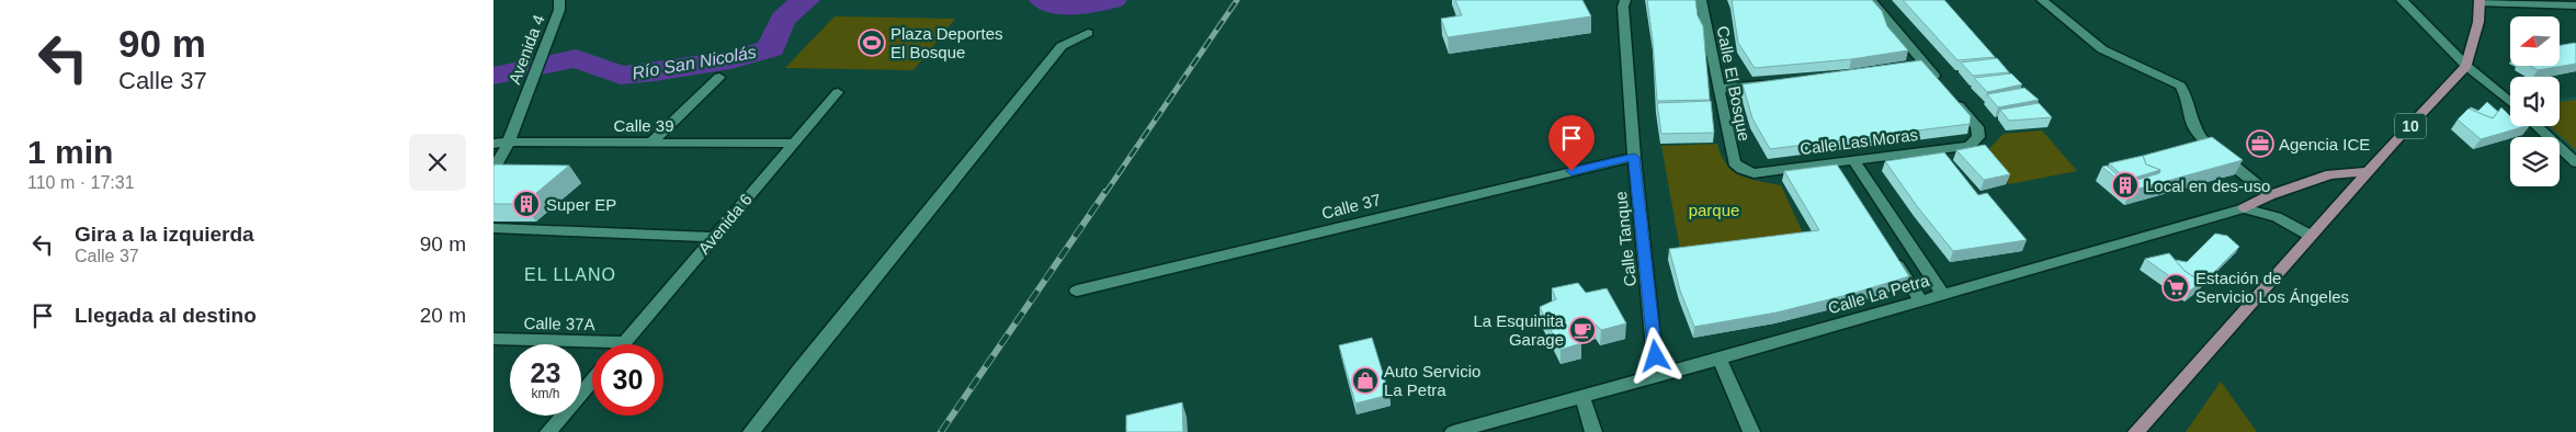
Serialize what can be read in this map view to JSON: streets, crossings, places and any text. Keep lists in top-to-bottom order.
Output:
{
  "streets": {
    "main road": ["10"],
    "street": [
      "Avenida 4",
      "Calle El Bosque",
      "Calle 39",
      "Calle Las Moras",
      "Calle 37",
      "Avenida 6",
      "Calle Tanque",
      "Calle La Petra",
      "Calle 37A"
    ]
  },
  "crossings": [
    ["Avenida 4", "Calle 39"],
    ["Calle El Bosque", "Calle Las Moras"],
    ["Calle 39", "Avenida 6"],
    ["Calle 37", "Calle Tanque"],
    ["Avenida 6", "Calle 37A"],
    ["Calle Tanque", "Calle La Petra"]
  ],
  "districts": ["EL LLANO"],
  "water": ["Río San Nicolás"],
  "parks": ["parque"],
  "places": {
    "sports": ["Plaza Deportes El Bosque"],
    "office": ["Agencia ICE"],
    "building": ["Local en des-uso", "Super EP"],
    "supermarket": ["Estación de Servicio Los Ángeles"],
    "cafe": ["La Esquinita Garage"],
    "shop": ["Auto Servicio La Petra"]
  },
  "north": "left",
  "page": {
    "turn": ["90 m", "Calle 37"],
    "heading": ["1 min", "110 m · 17:31"],
    "list": [
      {
        "name": "Gira a la izquierda",
        "note": "Calle 37",
        "value": "90 m"
      },
      {
        "name": "Llegada al destino",
        "value": "20 m"
      }
    ],
    "speed": "23 km/h",
    "limit": "30"
  }
}
